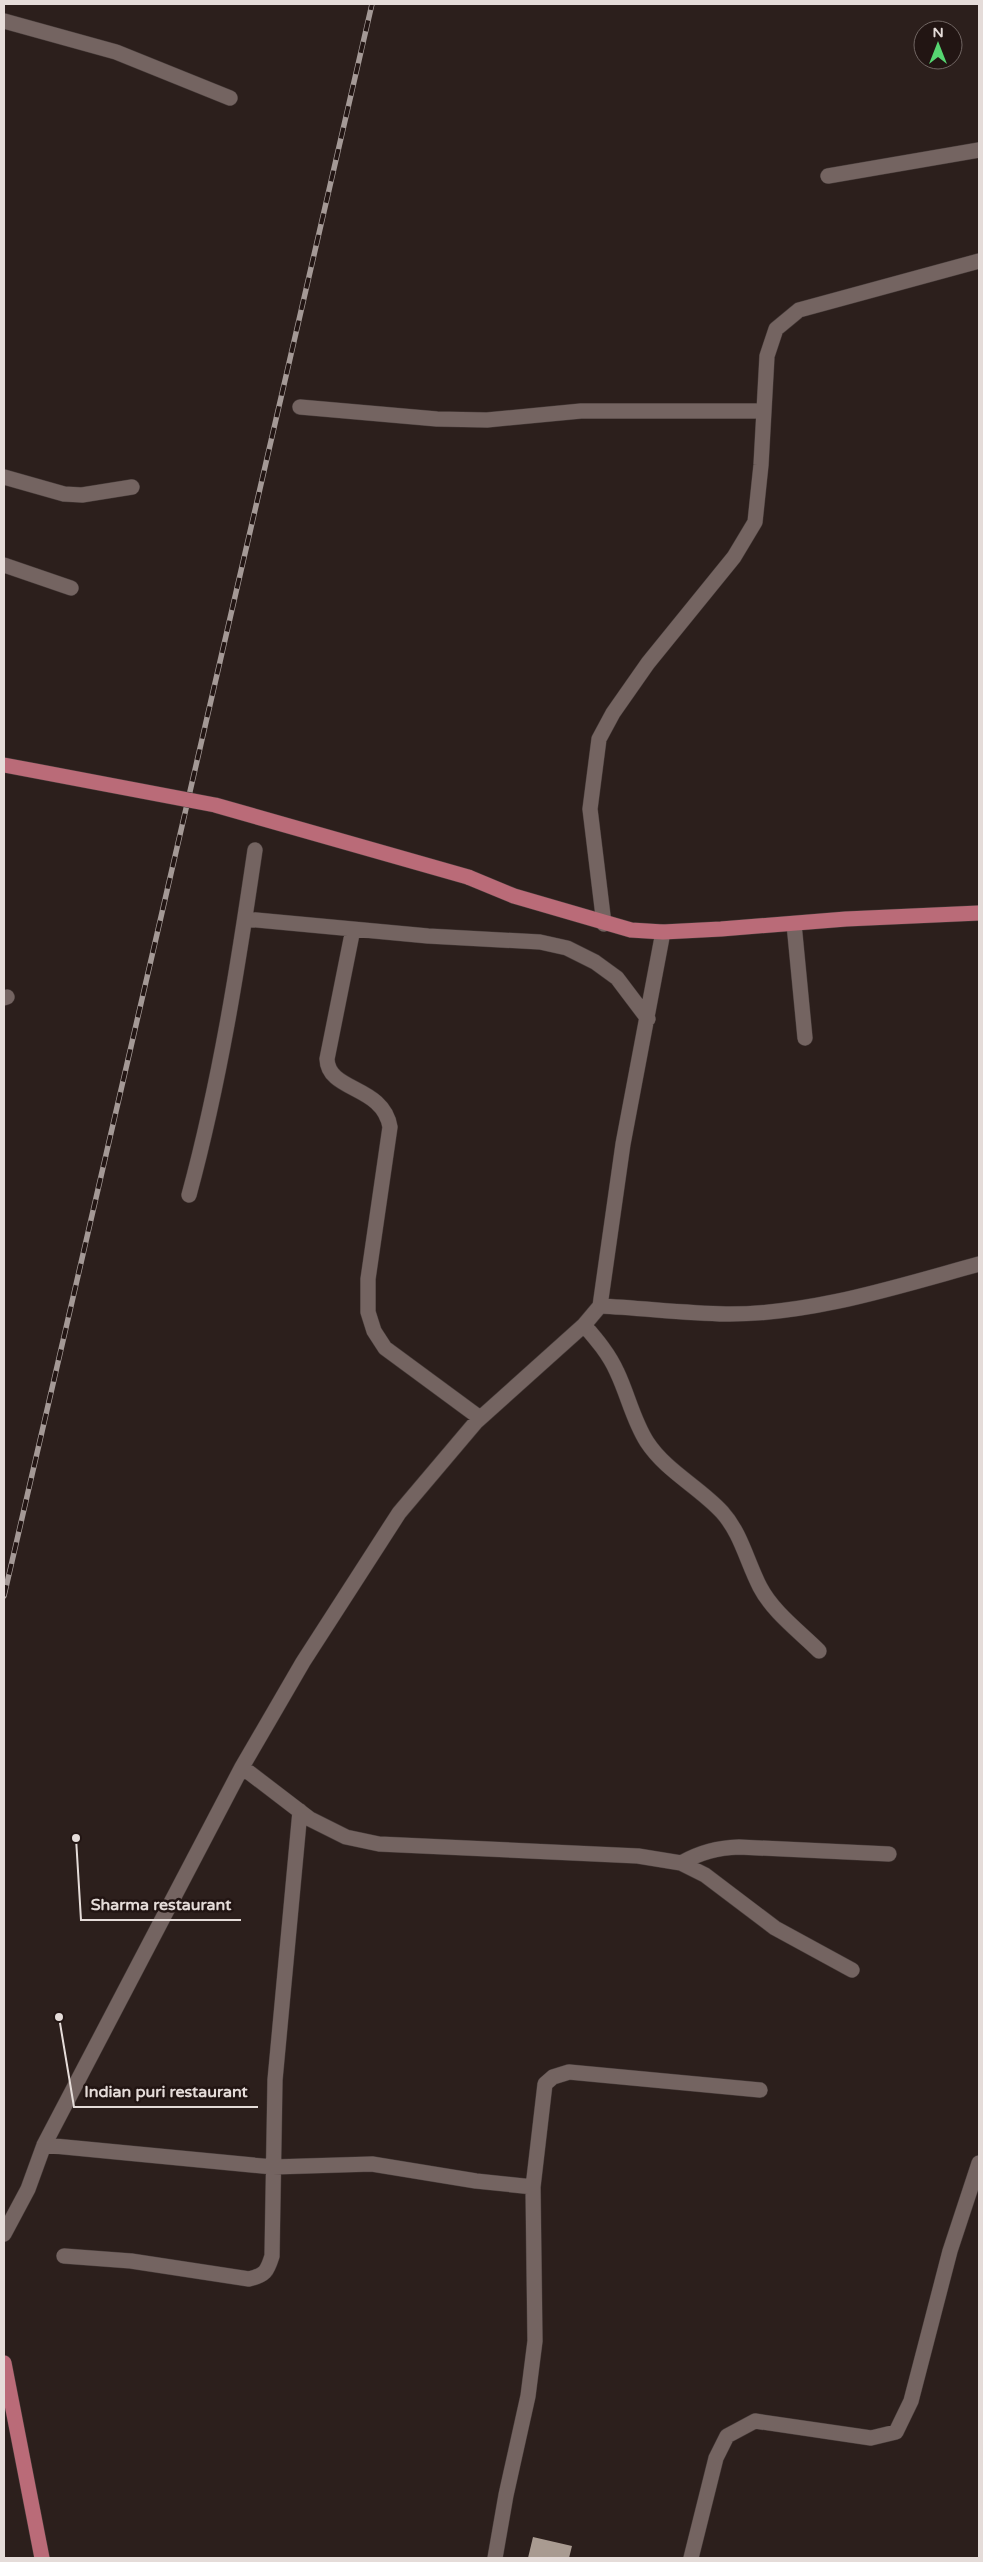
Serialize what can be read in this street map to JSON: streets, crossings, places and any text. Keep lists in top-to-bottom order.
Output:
{
  "places": ["Sharma restaurant", "Indian puri restaurant"],
  "north": "top"
}
